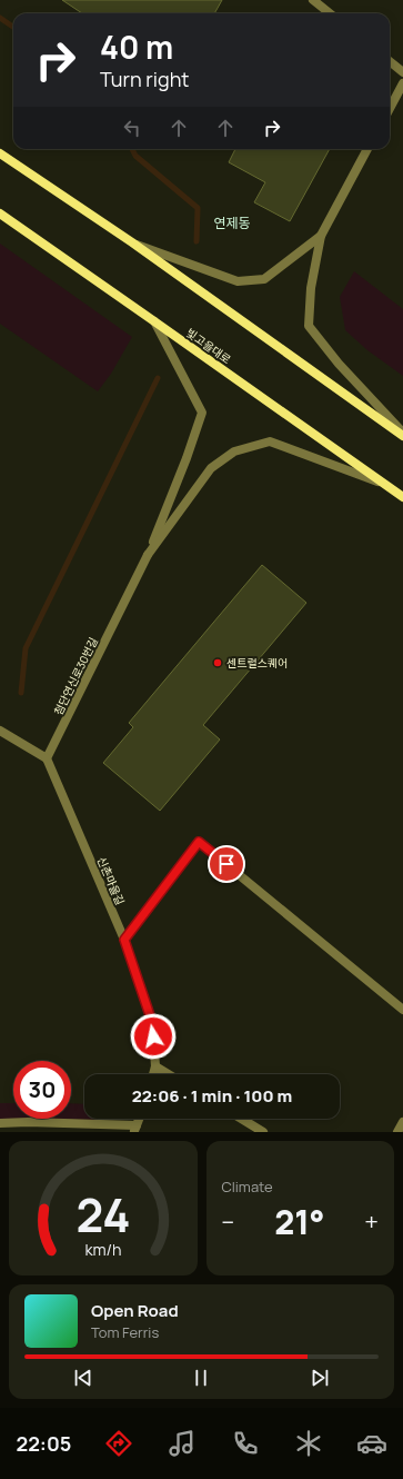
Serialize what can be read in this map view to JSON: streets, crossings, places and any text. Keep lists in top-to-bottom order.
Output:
{
  "streets": {
    "main road": ["빛고을대로"],
    "street": ["첨단연신로30번길", "신촌마을길"]
  },
  "crossings": [
    ["첨단연신로30번길", "신촌마을길"]
  ],
  "districts": ["연제동"],
  "places": ["센트럴스퀘어"],
  "page": {
    "turn": ["40 m", "Turn right"],
    "limit": "30",
    "trip": "22:06 · 1 min · 100 m",
    "tile": "Climate",
    "heat": ["−", "21°", "+"],
    "song": ["Open Road", "Tom Ferris"],
    "tabs": "22:05",
    "gauge": ["24", "km/h"]
  }
}
